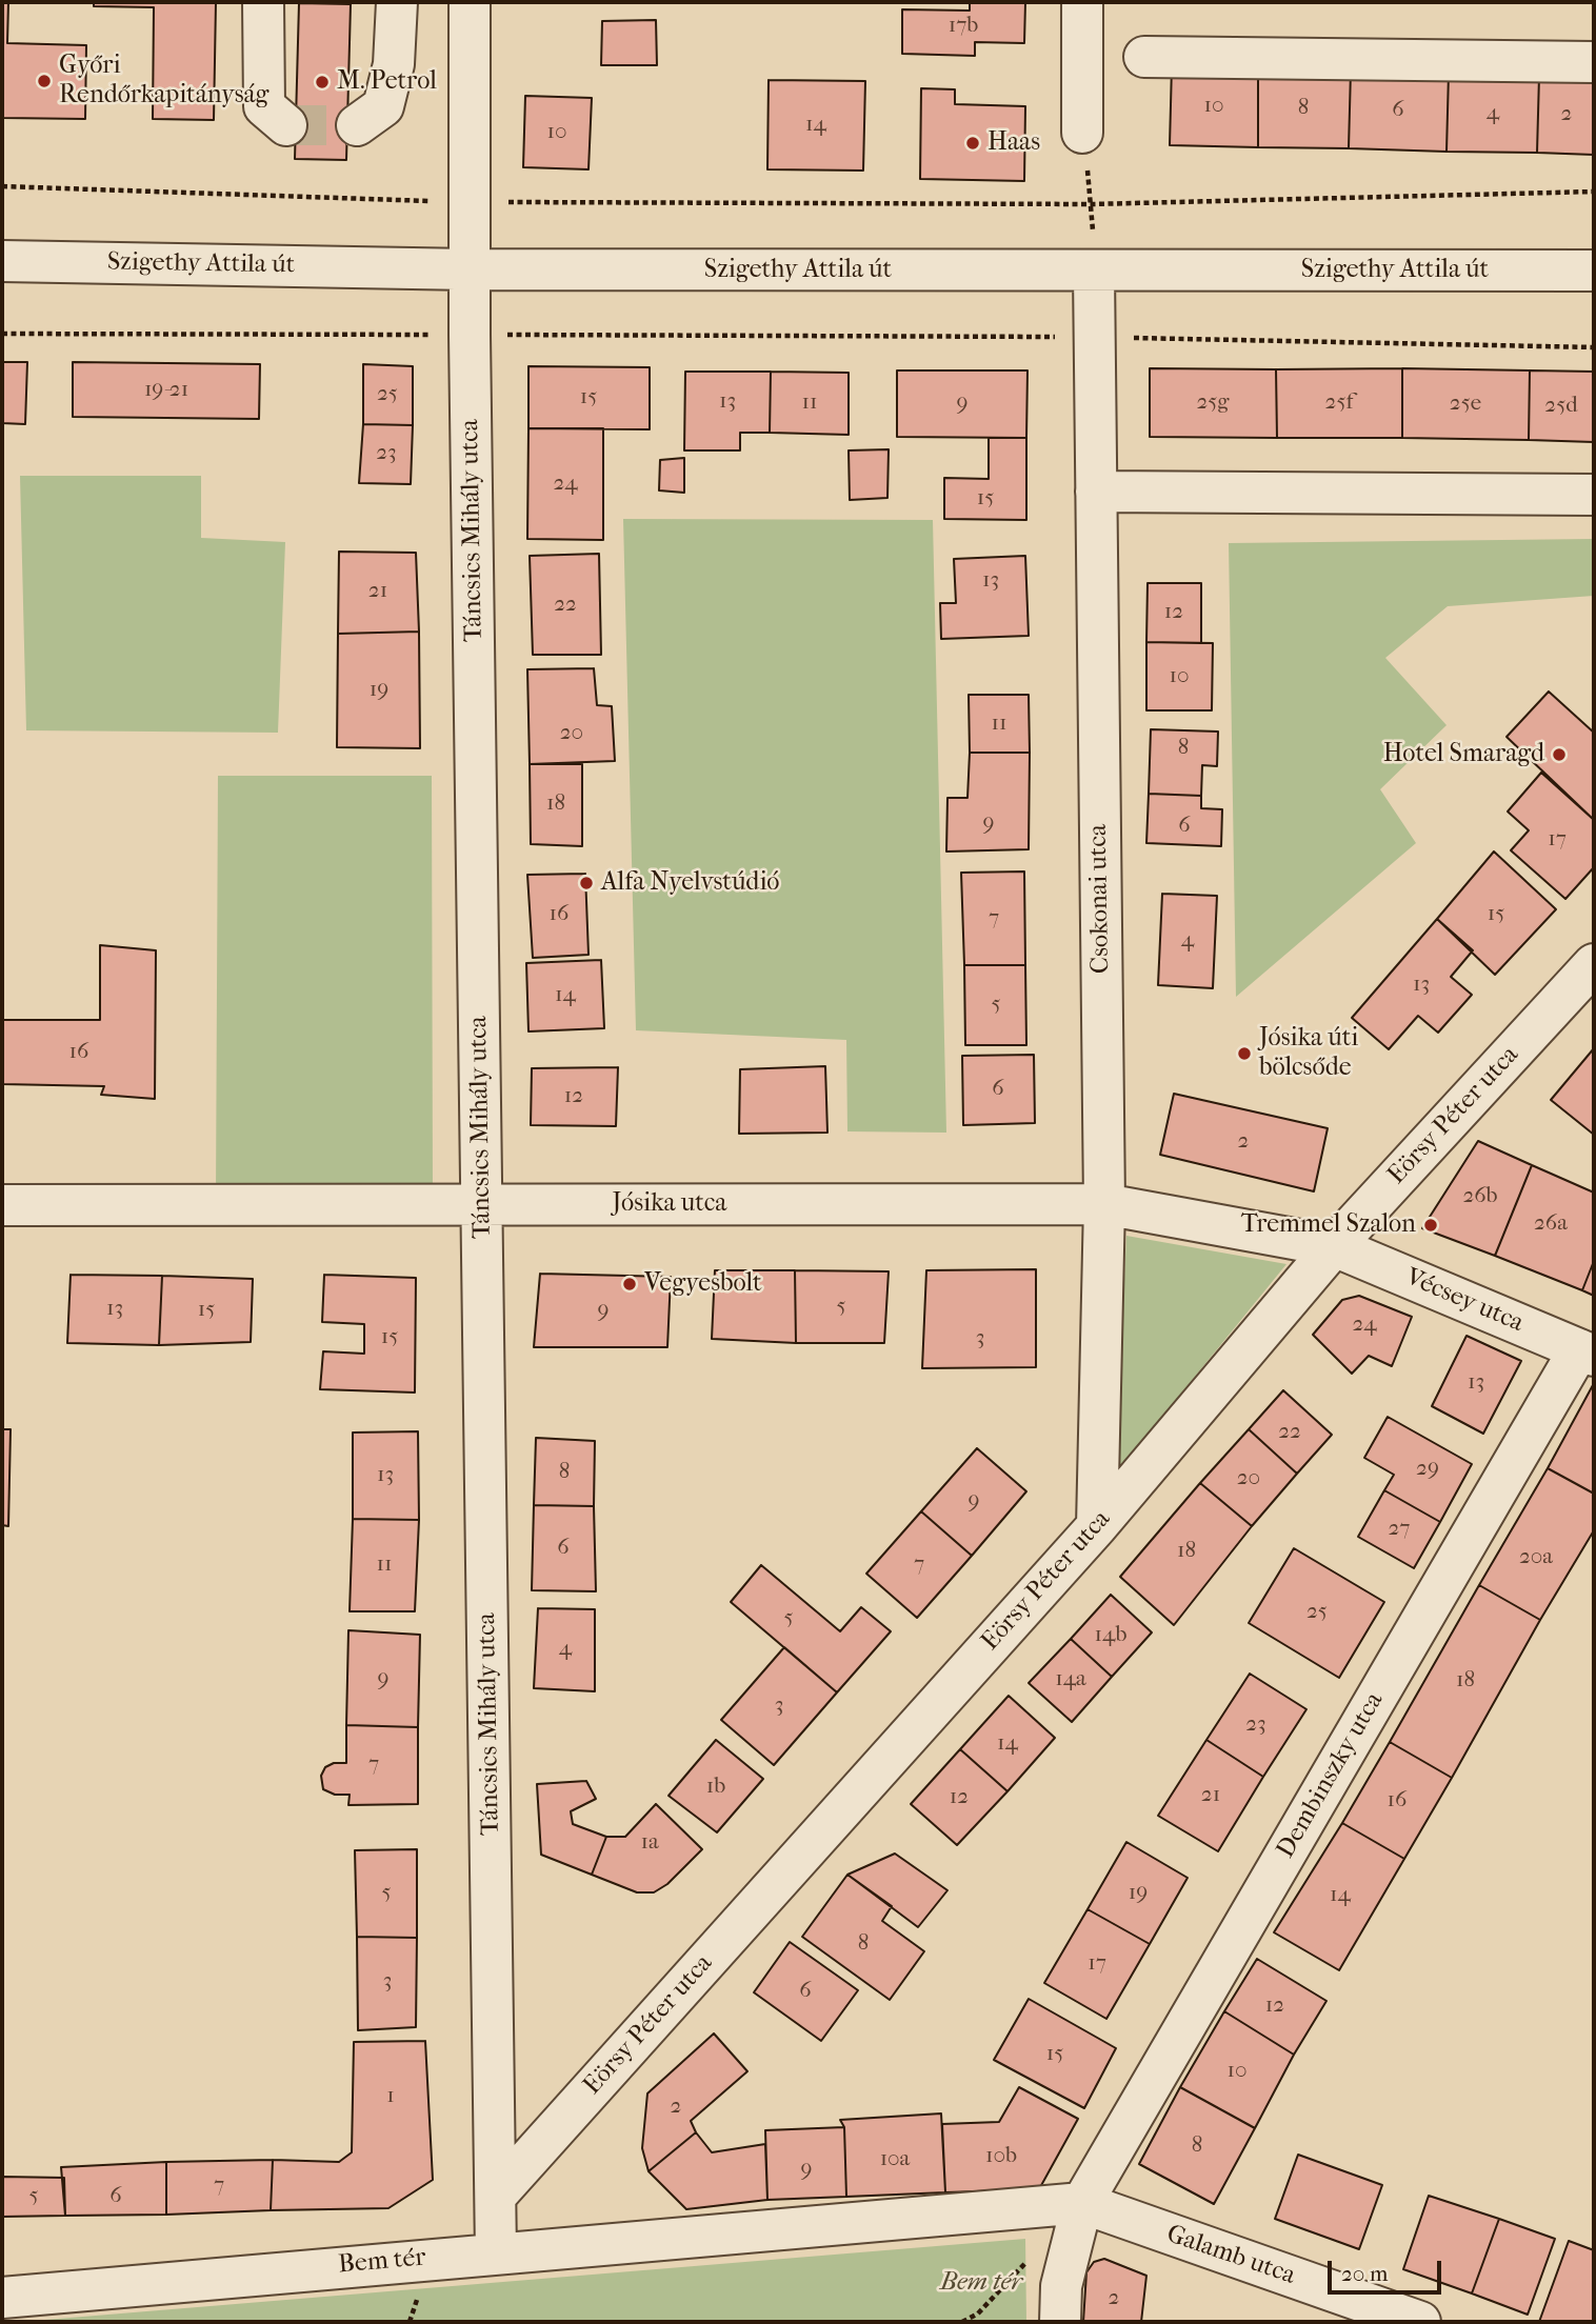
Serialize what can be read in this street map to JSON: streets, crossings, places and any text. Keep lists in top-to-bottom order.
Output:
{
  "streets": {
    "street": [
      "Szigethy Attila út",
      "Táncsics Mihály utca",
      "Csokonai utca",
      "Eörsy Péter utca",
      "Jósika utca",
      "Vécsey utca",
      "Dembinszky utca",
      "Galamb utca",
      "Bem tér"
    ]
  },
  "crossings": [
    ["Szigethy Attila út", "Táncsics Mihály utca"],
    ["Szigethy Attila út", "Csokonai utca"],
    ["Táncsics Mihály utca", "Eörsy Péter utca"],
    ["Táncsics Mihály utca", "Jósika utca"],
    ["Táncsics Mihály utca", "Bem tér"],
    ["Csokonai utca", "Eörsy Péter utca"],
    ["Csokonai utca", "Jósika utca"],
    ["Eörsy Péter utca", "Jósika utca"],
    ["Eörsy Péter utca", "Vécsey utca"],
    ["Jósika utca", "Vécsey utca"],
    ["Vécsey utca", "Dembinszky utca"],
    ["Dembinszky utca", "Galamb utca"],
    ["Dembinszky utca", "Bem tér"],
    ["Galamb utca", "Bem tér"]
  ],
  "parks": ["Bem tér"],
  "places": [
    "Győri Rendőrkapitányság",
    "M. Petrol",
    "Haas",
    "Hotel Smaragd",
    "Alfa Nyelvstúdió",
    "Jósika úti bölcsőde",
    "Tremmel Szalon",
    "Vegyesbolt"
  ],
  "house_numbers": [
    "17b",
    "10",
    "8",
    "6",
    "4",
    "2",
    "14",
    "10",
    "19-21",
    "25",
    "15",
    "13",
    "11",
    "25g",
    "25f",
    "9",
    "25e",
    "25d",
    "23",
    "24",
    "15",
    "13",
    "21",
    "22",
    "12",
    "10",
    "19",
    "11",
    "20",
    "8",
    "18",
    "9",
    "6",
    "17",
    "16",
    "15",
    "7",
    "4",
    "13",
    "14",
    "5",
    "16",
    "6",
    "12",
    "2",
    "26b",
    "26a",
    "5",
    "13",
    "15",
    "9",
    "24",
    "15",
    "3",
    "13",
    "22",
    "29",
    "8",
    "13",
    "20",
    "9",
    "27",
    "6",
    "18",
    "20a",
    "11",
    "7",
    "25",
    "5",
    "14b",
    "4",
    "9",
    "14a",
    "18",
    "3",
    "23",
    "14",
    "7",
    "1b",
    "21",
    "12",
    "16",
    "1a",
    "5",
    "19",
    "14",
    "8",
    "17",
    "3",
    "6",
    "12",
    "15",
    "10",
    "1",
    "2",
    "8",
    "10b",
    "10a",
    "9",
    "7",
    "5",
    "6",
    "2"
  ],
  "scale_bar": "20 m"
}
